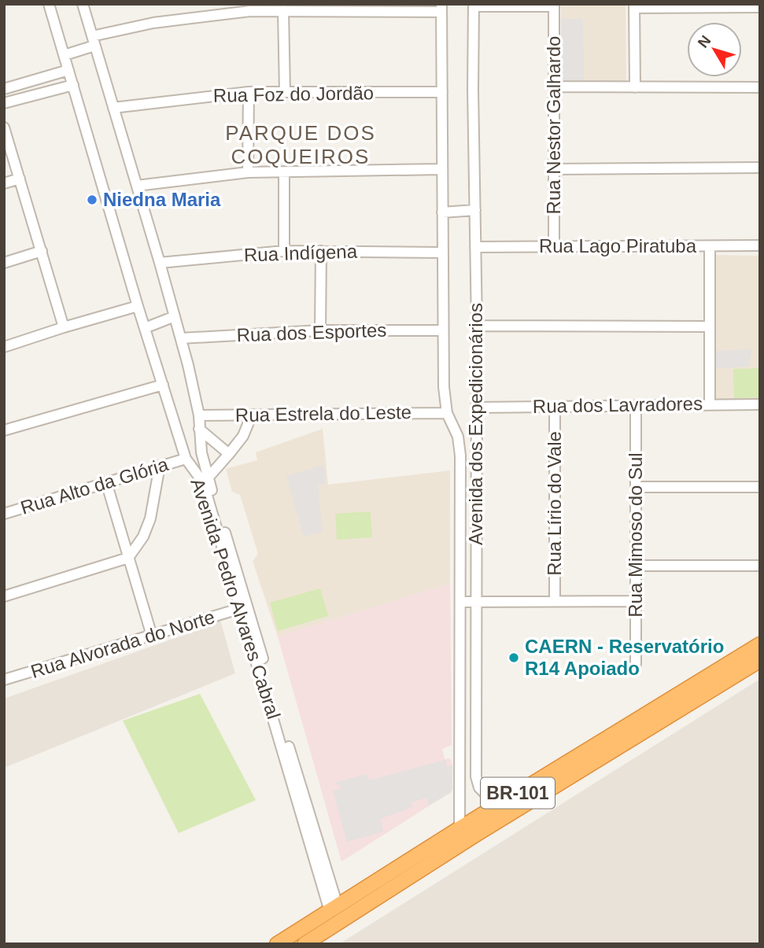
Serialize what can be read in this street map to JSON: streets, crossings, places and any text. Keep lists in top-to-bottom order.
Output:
{
  "streets": {
    "highway": ["BR-101"],
    "street": [
      "Rua Foz do Jordão",
      "Rua Nestor Galhardo",
      "Rua Lago Piratuba",
      "Rua Indígena",
      "Rua dos Esportes",
      "Rua dos Lavradores",
      "Rua Estrela do Leste",
      "Avenida dos Expedicionários",
      "Rua Alto da Glória",
      "Rua Lírio do Vale",
      "Rua Mimoso do Sul",
      "Avenida Pedro Alvares Cabral",
      "Rua Alvorada do Norte"
    ]
  },
  "crossings": [
    ["Rua Foz do Jordão", "Avenida dos Expedicionários"],
    ["Rua Foz do Jordão", "Avenida Pedro Alvares Cabral"],
    ["Rua Nestor Galhardo", "Rua Lago Piratuba"],
    ["Rua Lago Piratuba", "Avenida dos Expedicionários"],
    ["Rua Indígena", "Avenida dos Expedicionários"],
    ["Rua Indígena", "Avenida Pedro Alvares Cabral"],
    ["Rua dos Esportes", "Avenida dos Expedicionários"],
    ["Rua dos Esportes", "Avenida Pedro Alvares Cabral"],
    ["Rua dos Lavradores", "Avenida dos Expedicionários"],
    ["Rua dos Lavradores", "Rua Lírio do Vale"],
    ["Rua dos Lavradores", "Rua Mimoso do Sul"],
    ["Rua Estrela do Leste", "Avenida dos Expedicionários"],
    ["Rua Estrela do Leste", "Avenida Pedro Alvares Cabral"],
    ["Avenida dos Expedicionários", "BR-101"],
    ["Rua Alto da Glória", "Avenida Pedro Alvares Cabral"],
    ["Avenida Pedro Alvares Cabral", "Rua Alvorada do Norte"],
    ["Avenida Pedro Alvares Cabral", "BR-101"]
  ],
  "districts": ["PARQUE DOS COQUEIROS"],
  "places": ["Niedna Maria", "CAERN - Reservatório R14 Apoiado"],
  "north": "top left"
}
